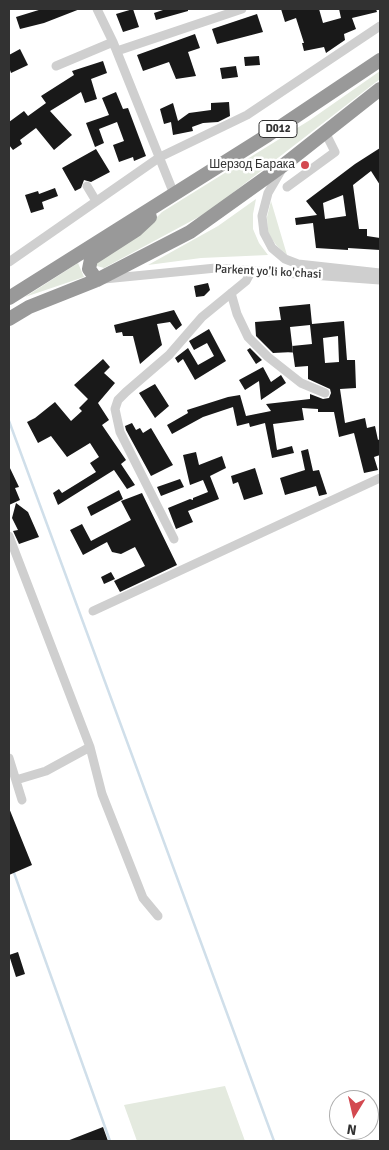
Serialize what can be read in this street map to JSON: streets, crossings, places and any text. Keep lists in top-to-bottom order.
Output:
{
  "streets": {
    "highway": ["D012"],
    "street": ["Parkent yo'li ko'chasi"]
  },
  "crossings": [
    ["D012", "Parkent yo'li ko'chasi"]
  ],
  "places": ["Шерзод Барака"],
  "north": "bottom"
}
